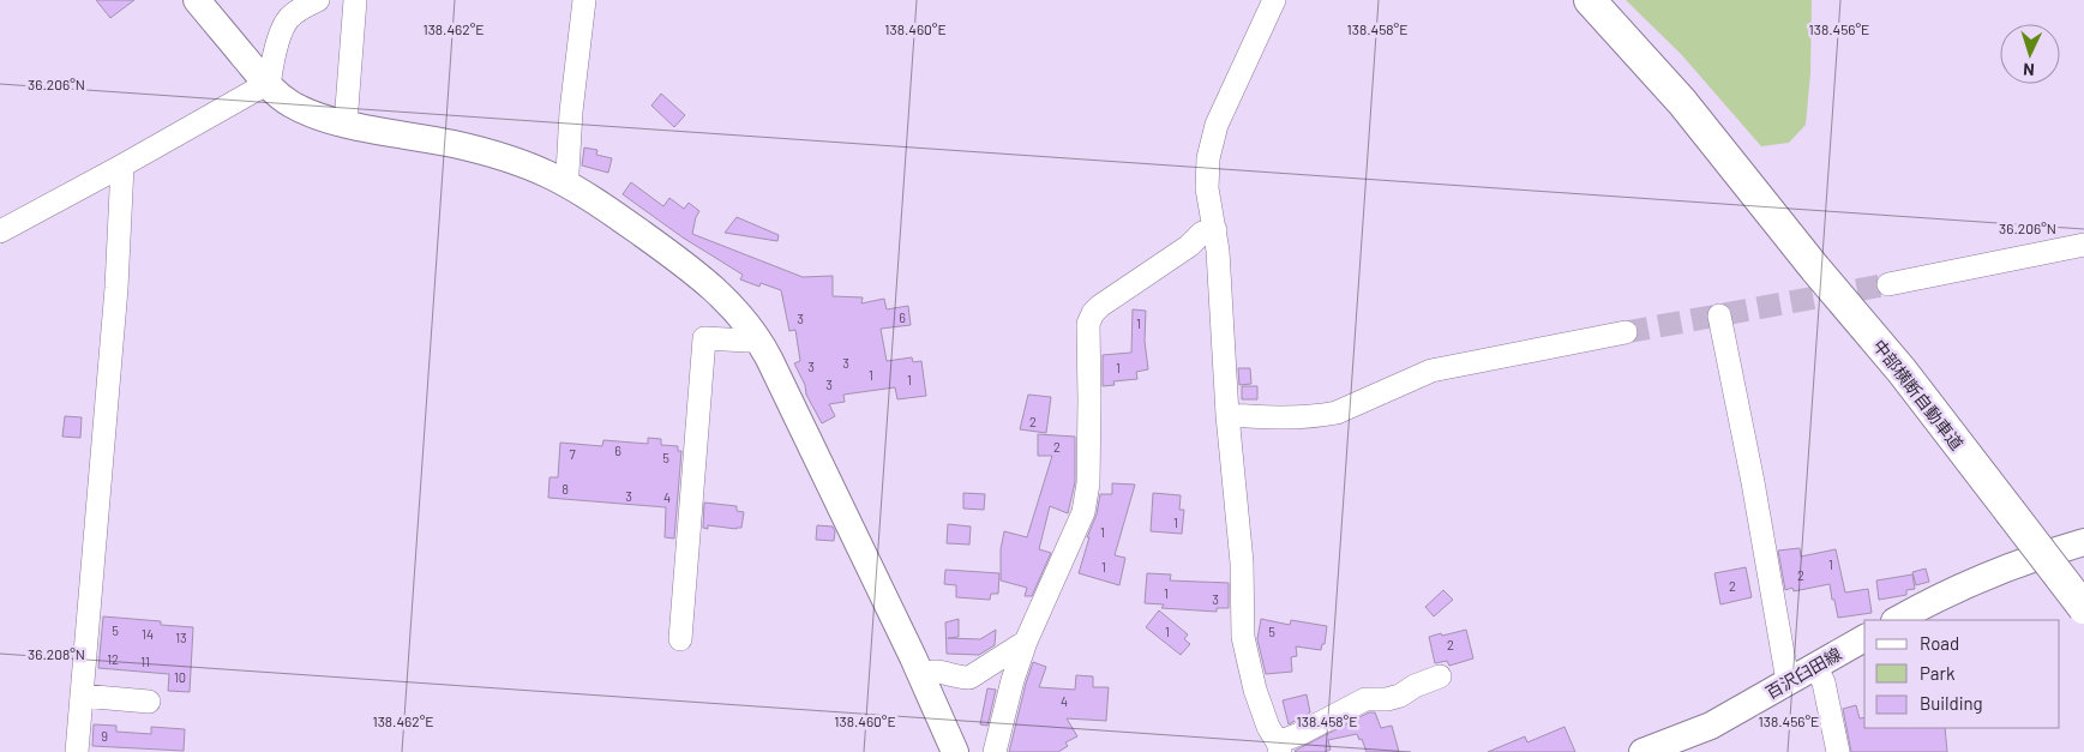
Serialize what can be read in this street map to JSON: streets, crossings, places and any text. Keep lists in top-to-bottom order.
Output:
{
  "streets": {
    "highway": ["中部横断自動車道"],
    "main road": ["百沢臼田線"]
  },
  "house_numbers": [
    "6",
    "3",
    "1",
    "3",
    "3",
    "1",
    "1",
    "1",
    "3",
    "2",
    "2",
    "6",
    "7",
    "5",
    "8",
    "3",
    "4",
    "1",
    "1",
    "1",
    "1",
    "2",
    "2",
    "1",
    "3",
    "5",
    "1",
    "5",
    "14",
    "13",
    "2",
    "12",
    "11",
    "10",
    "4",
    "9"
  ],
  "legend": ["Road", "Park", "Building"],
  "north": "bottom",
  "coordinates": [
    "138.462°E",
    "138.460°E",
    "138.458°E",
    "138.456°E",
    "36.206°N",
    "36.208°N"
  ]
}
